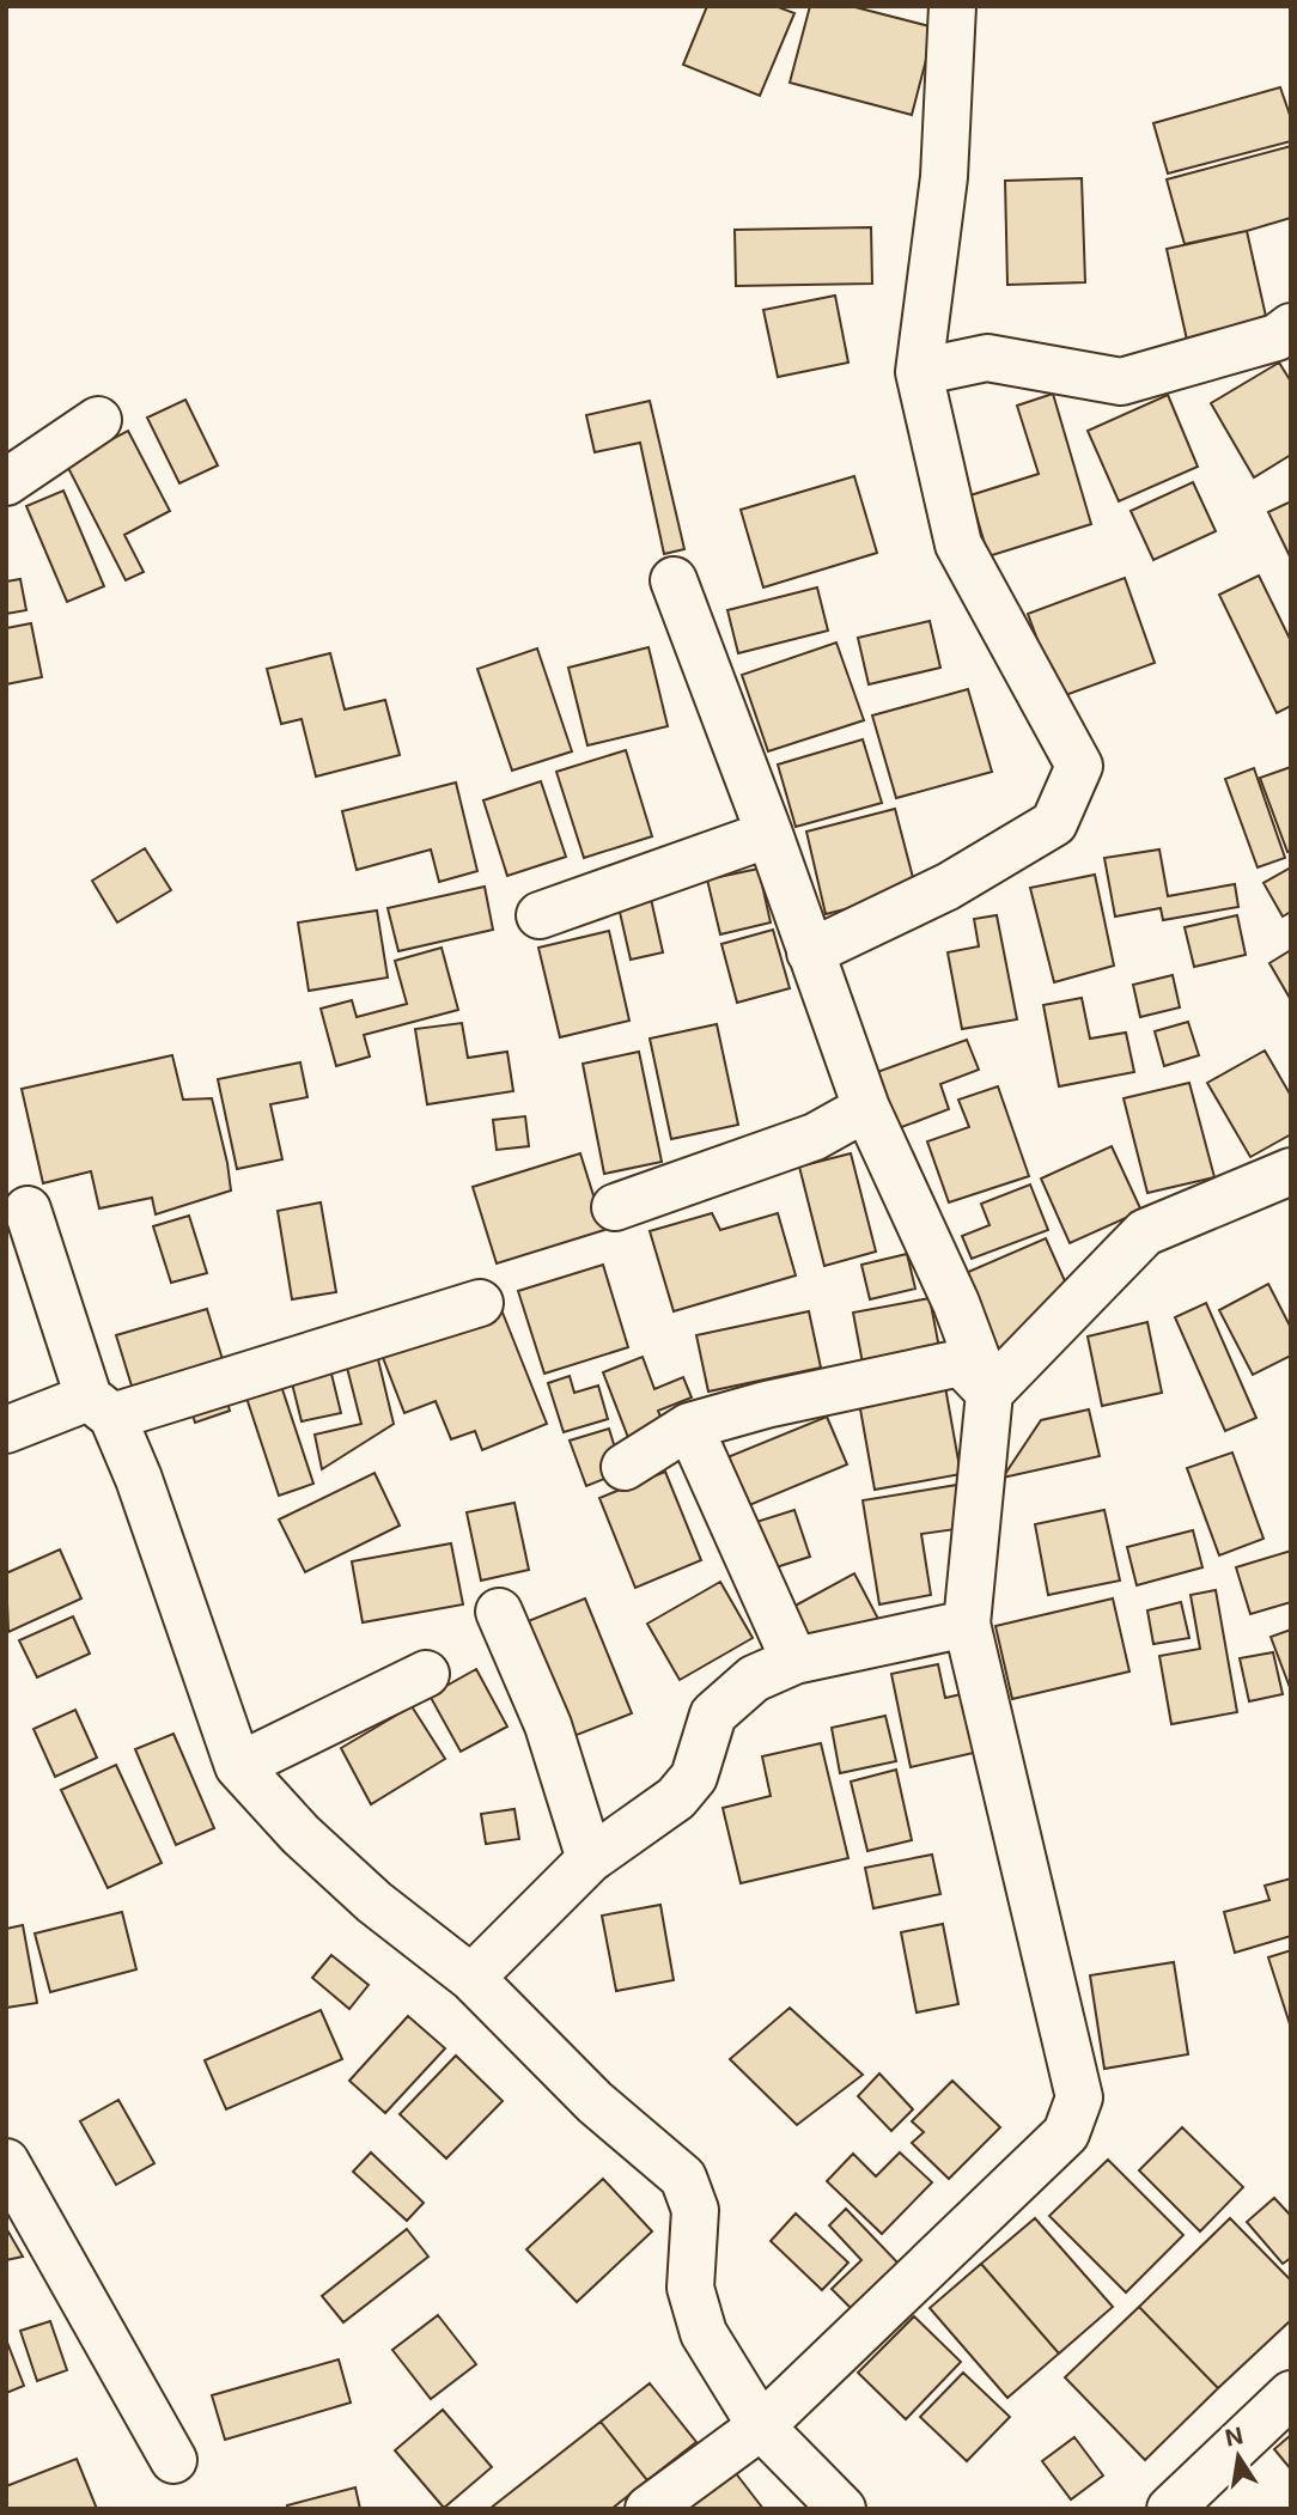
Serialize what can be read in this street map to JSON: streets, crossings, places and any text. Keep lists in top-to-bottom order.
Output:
{
  "north": "top"
}
